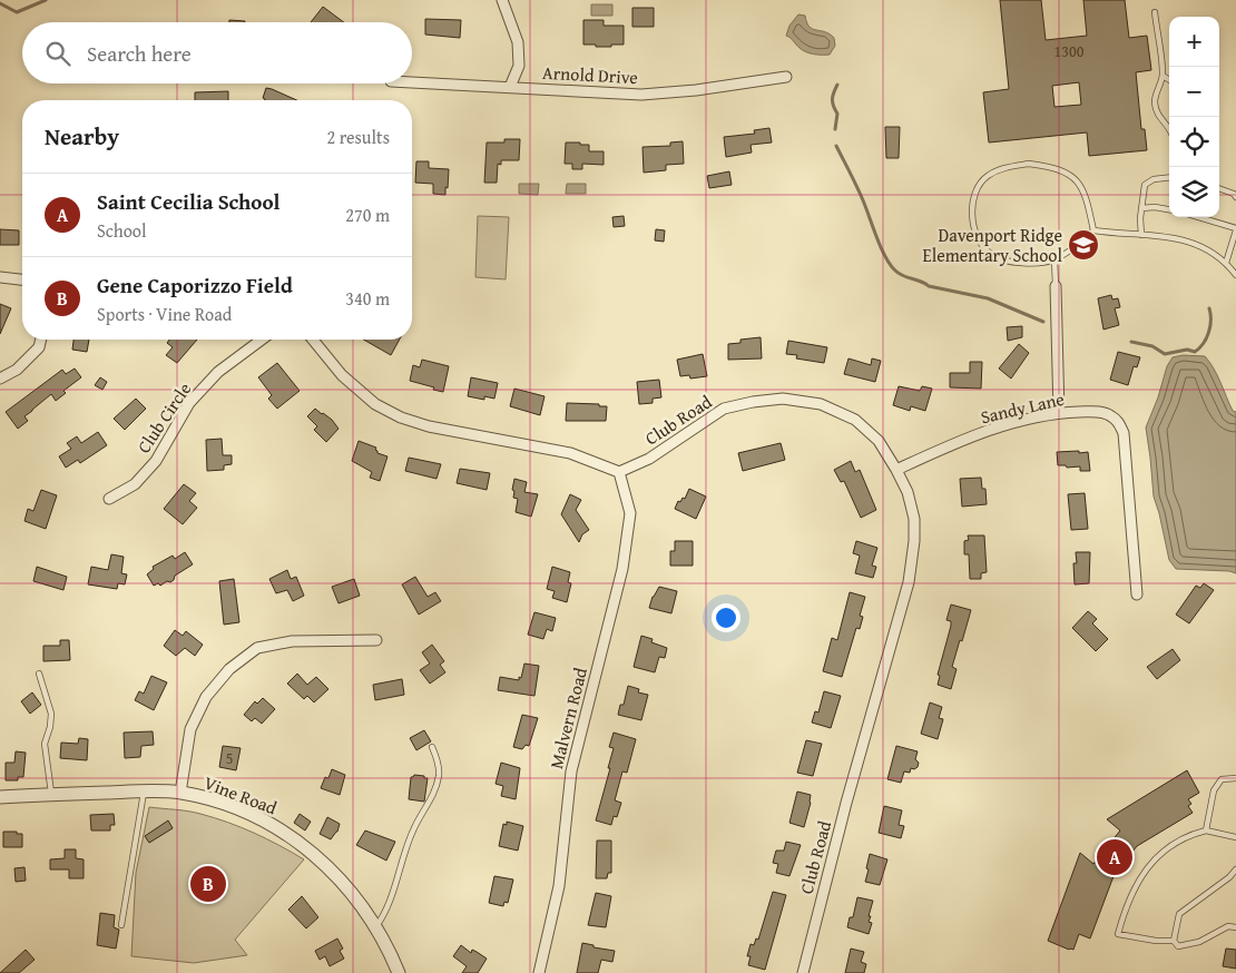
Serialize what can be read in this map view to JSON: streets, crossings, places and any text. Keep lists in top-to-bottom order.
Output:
{
  "streets": {
    "street": [
      "Arnold Drive",
      "Sandy Lane",
      "Club Circle",
      "Club Road",
      "Malvern Road",
      "Vine Road"
    ]
  },
  "crossings": [
    ["Sandy Lane", "Club Road"],
    ["Club Road", "Malvern Road"]
  ],
  "places": {
    "school or university": ["Davenport Ridge Elementary School"]
  },
  "house_numbers": ["1300", "5"],
  "page": {
    "map_buttons": ["+", "−"],
    "search": "Search here",
    "heading": ["Nearby", "2 results"],
    "list": [
      {
        "mark": "A",
        "name": "Saint Cecilia School",
        "note": "School",
        "value": "270 m"
      },
      {
        "mark": "B",
        "name": "Gene Caporizzo Field",
        "note": "Sports · Vine Road",
        "value": "340 m"
      }
    ],
    "pins": ["A", "B"]
  }
}
